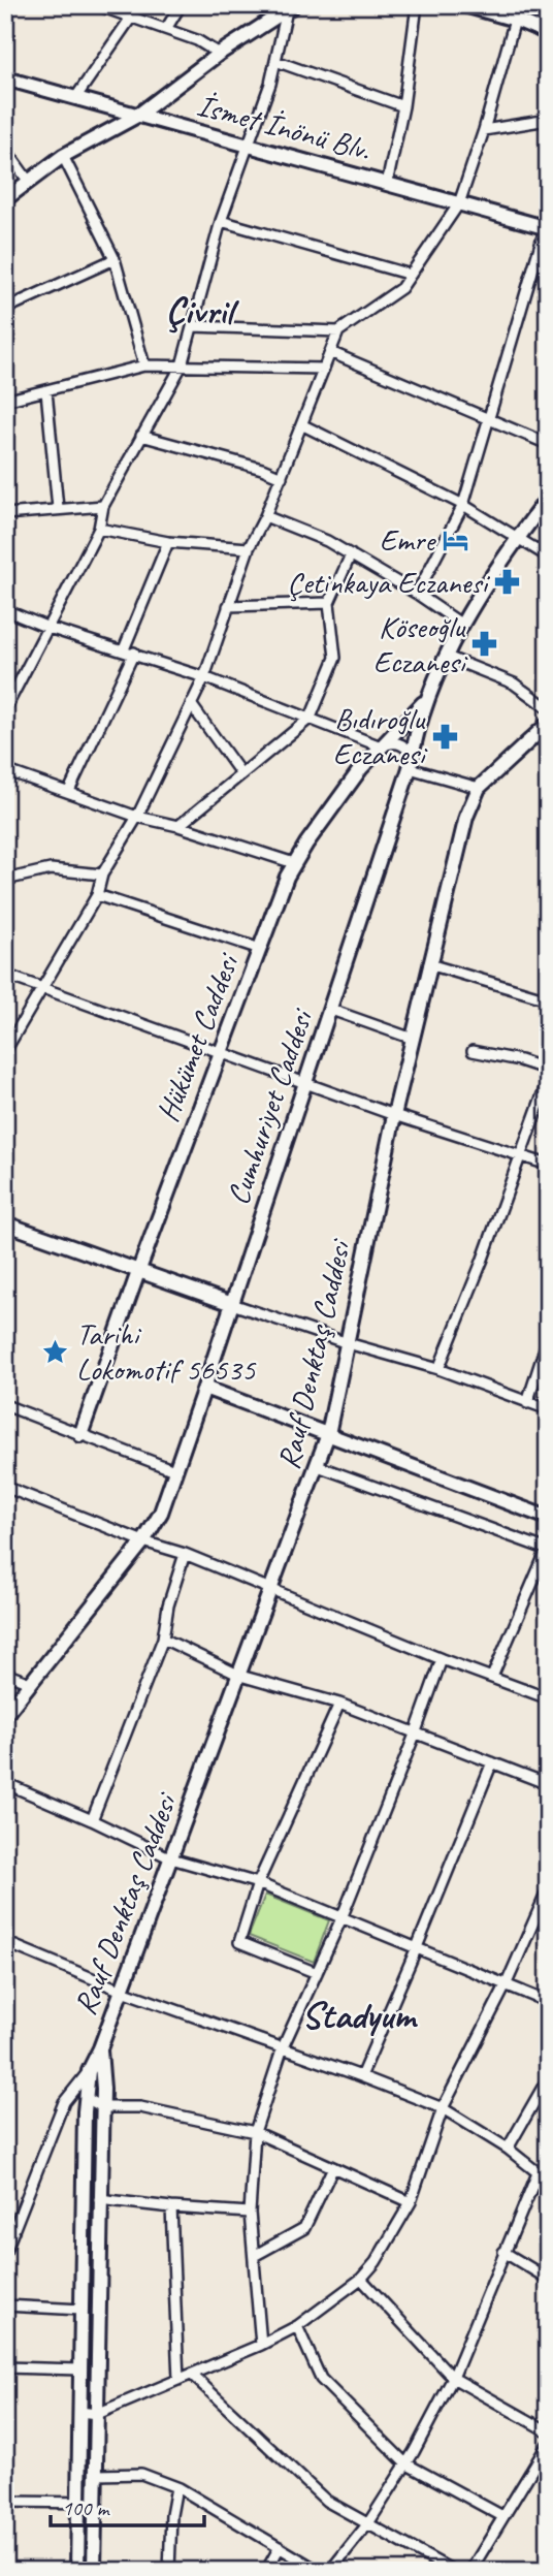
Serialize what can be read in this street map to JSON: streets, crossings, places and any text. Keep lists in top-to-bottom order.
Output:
{
  "streets": {
    "street": [
      "İsmet İnönü Blv.",
      "Hükümet Caddesi",
      "Cumhuriyet Caddesi",
      "Rauf Denktaş Caddesi"
    ]
  },
  "crossings": [
    ["Hükümet Caddesi", "Cumhuriyet Caddesi"]
  ],
  "districts": ["Çivril", "Stadyum"],
  "places": {
    "hotel": ["Emre"],
    "pharmacy": ["Çetinkaya Eczanesi", "Köseoğlu Eczanesi", "Bıdıroğlu Eczanesi"],
    "place": ["Tarihi Lokomotif 56535"]
  },
  "scale_bar": "100 m"
}
